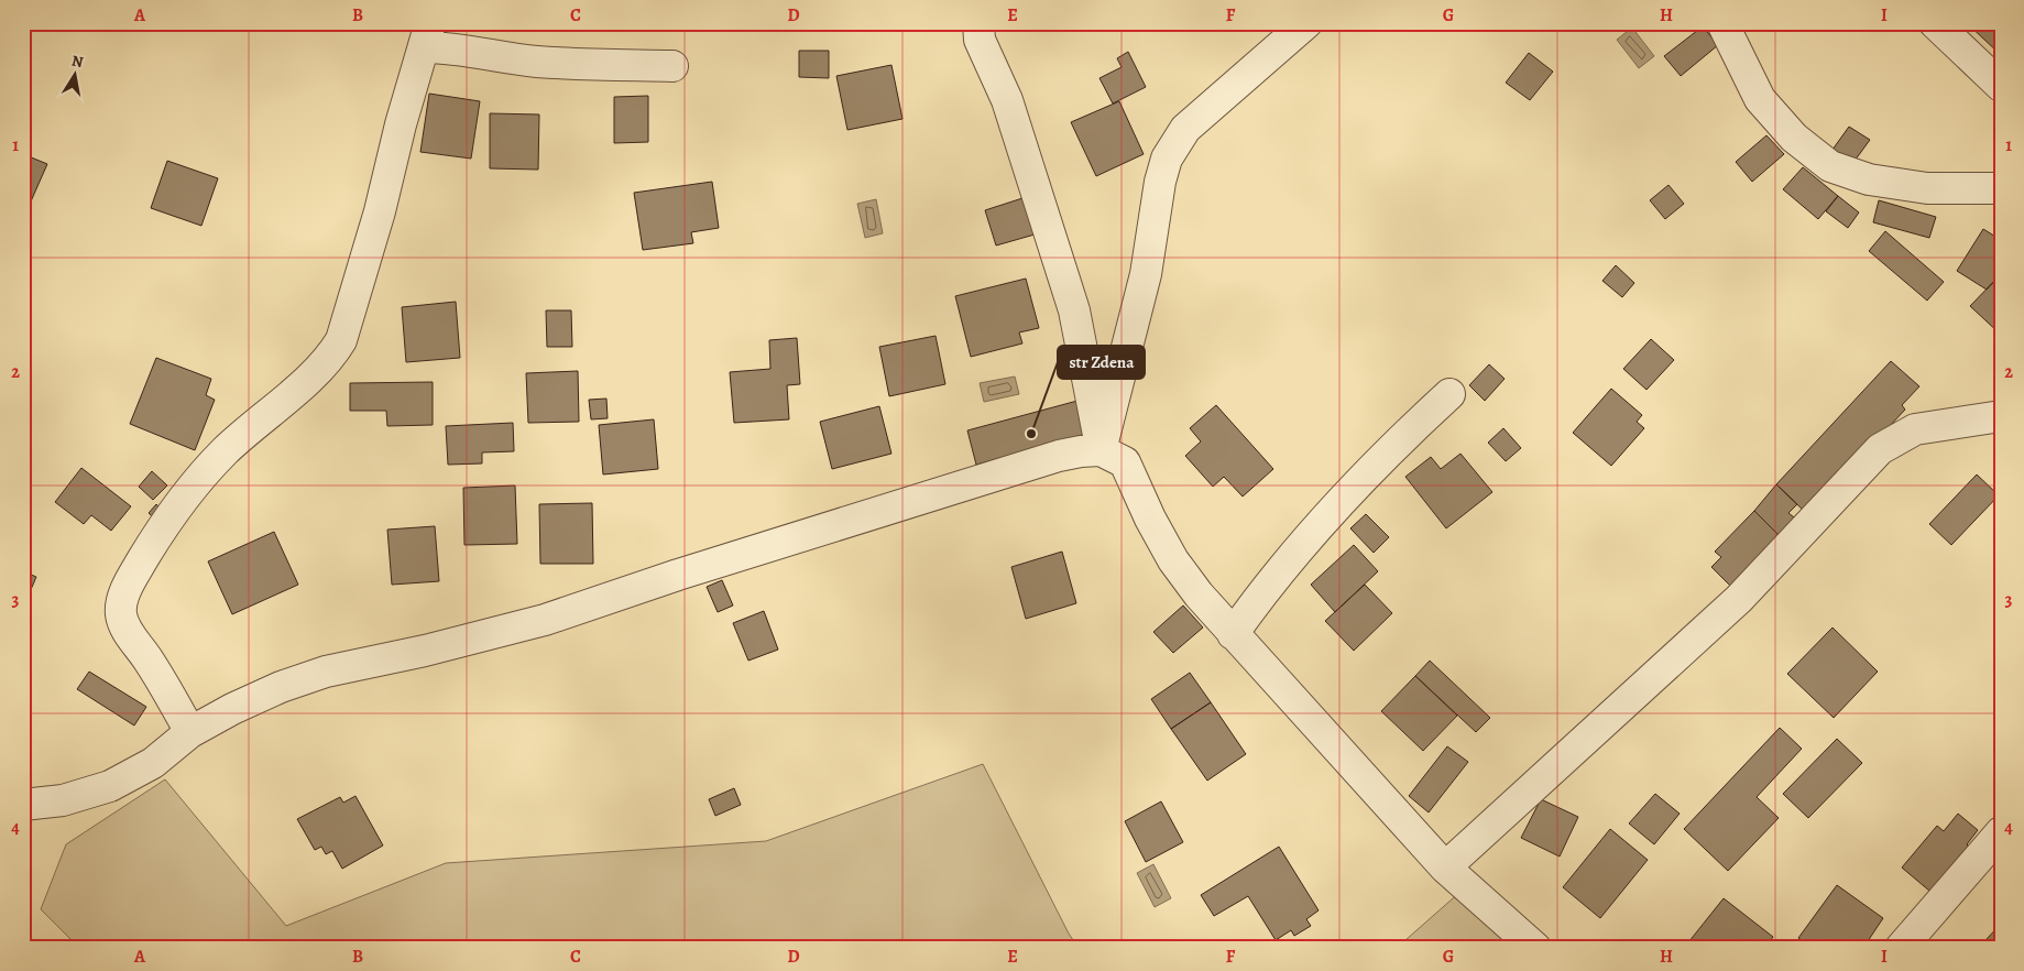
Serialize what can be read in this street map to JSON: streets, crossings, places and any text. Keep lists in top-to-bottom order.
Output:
{
  "places": ["str Zdena"],
  "north": "top",
  "grid": {
    "columns": [
      "A",
      "B",
      "C",
      "D",
      "E",
      "F",
      "G",
      "H",
      "I"
    ],
    "rows": [
      "1",
      "2",
      "3",
      "4"
    ]
  }
}
